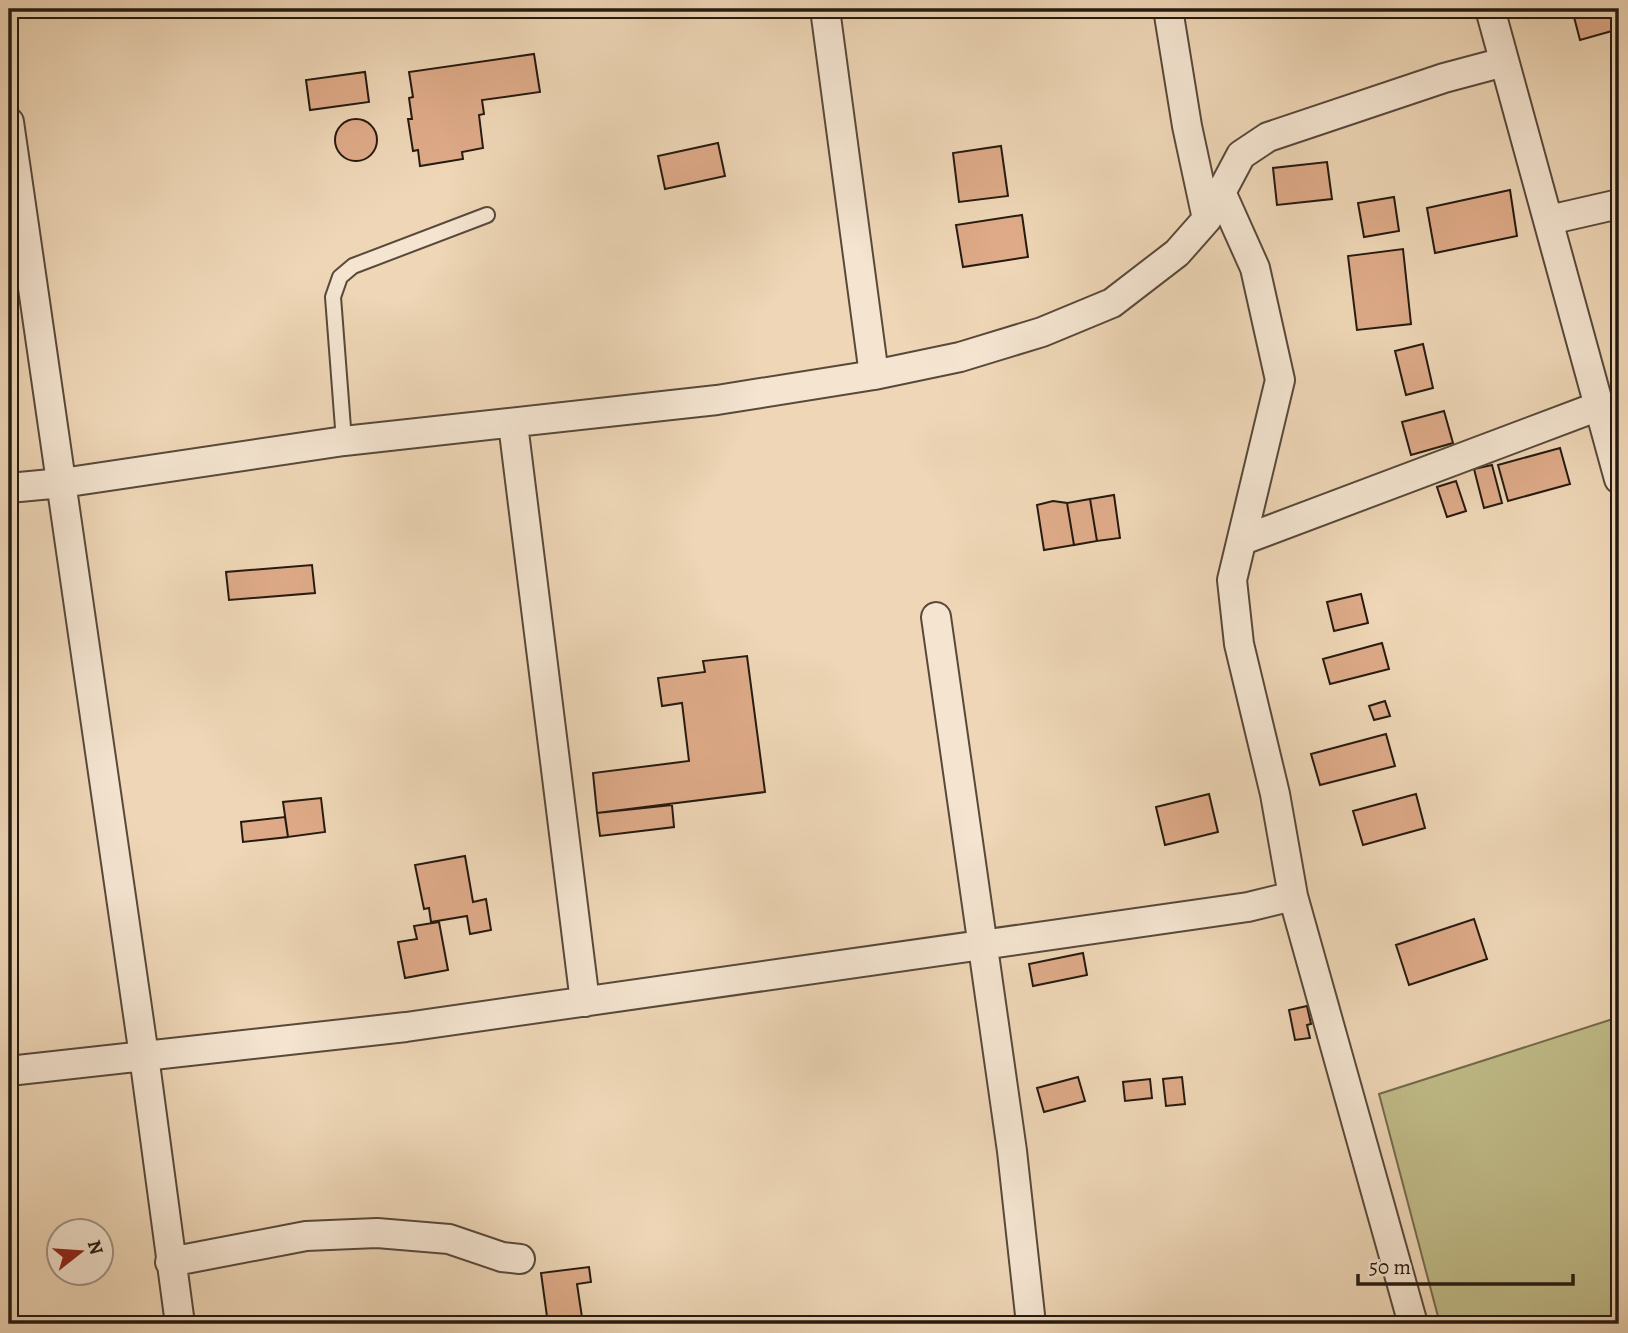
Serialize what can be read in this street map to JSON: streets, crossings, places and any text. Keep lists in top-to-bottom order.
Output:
{
  "scale_bar": "50 m",
  "north": "right"
}
